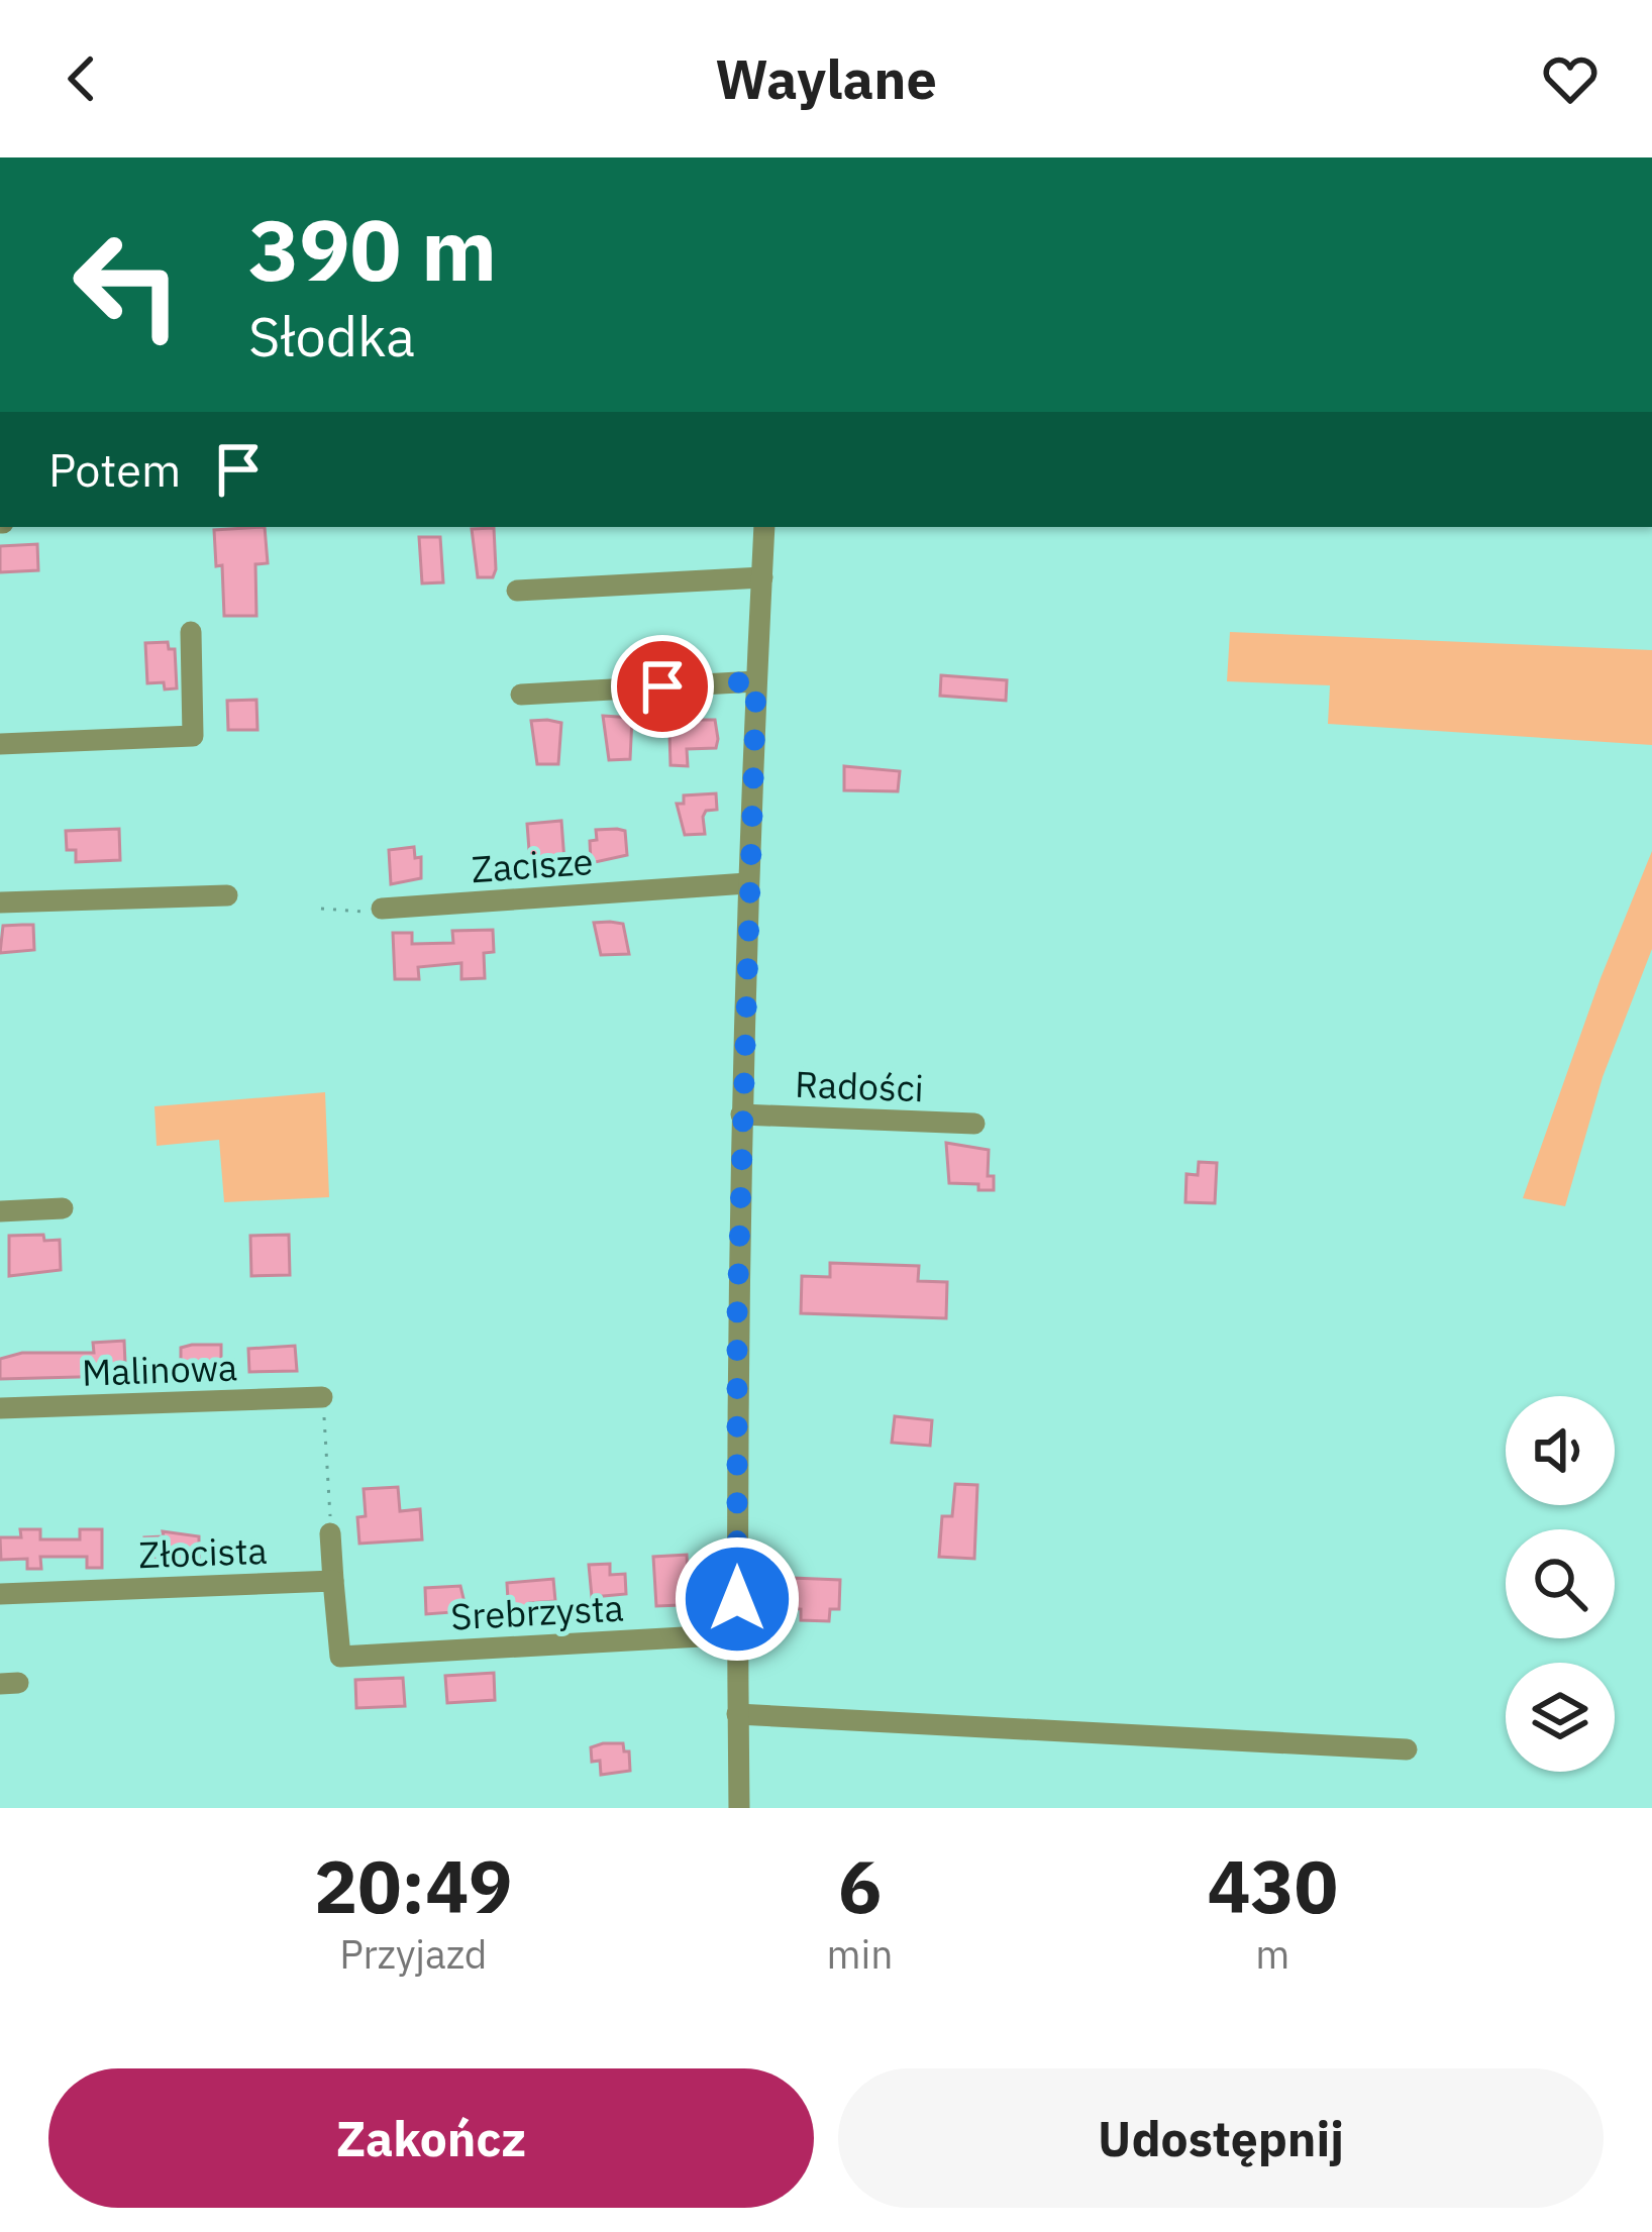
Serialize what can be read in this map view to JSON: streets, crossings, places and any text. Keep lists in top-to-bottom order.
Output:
{
  "streets": {
    "street": [
      "Zacisze",
      "Radości",
      "Malinowa",
      "Złocista",
      "Srebrzysta"
    ]
  },
  "crossings": [
    ["Złocista", "Srebrzysta"]
  ],
  "page": {
    "header": "Waylane",
    "turn": ["390 m", "Słodka"],
    "then": "Potem",
    "eta": [
      "20:49",
      "Przyjazd",
      "6",
      "min",
      "430",
      "m"
    ],
    "buttons": ["Zakończ", "Udostępnij"]
  }
}
